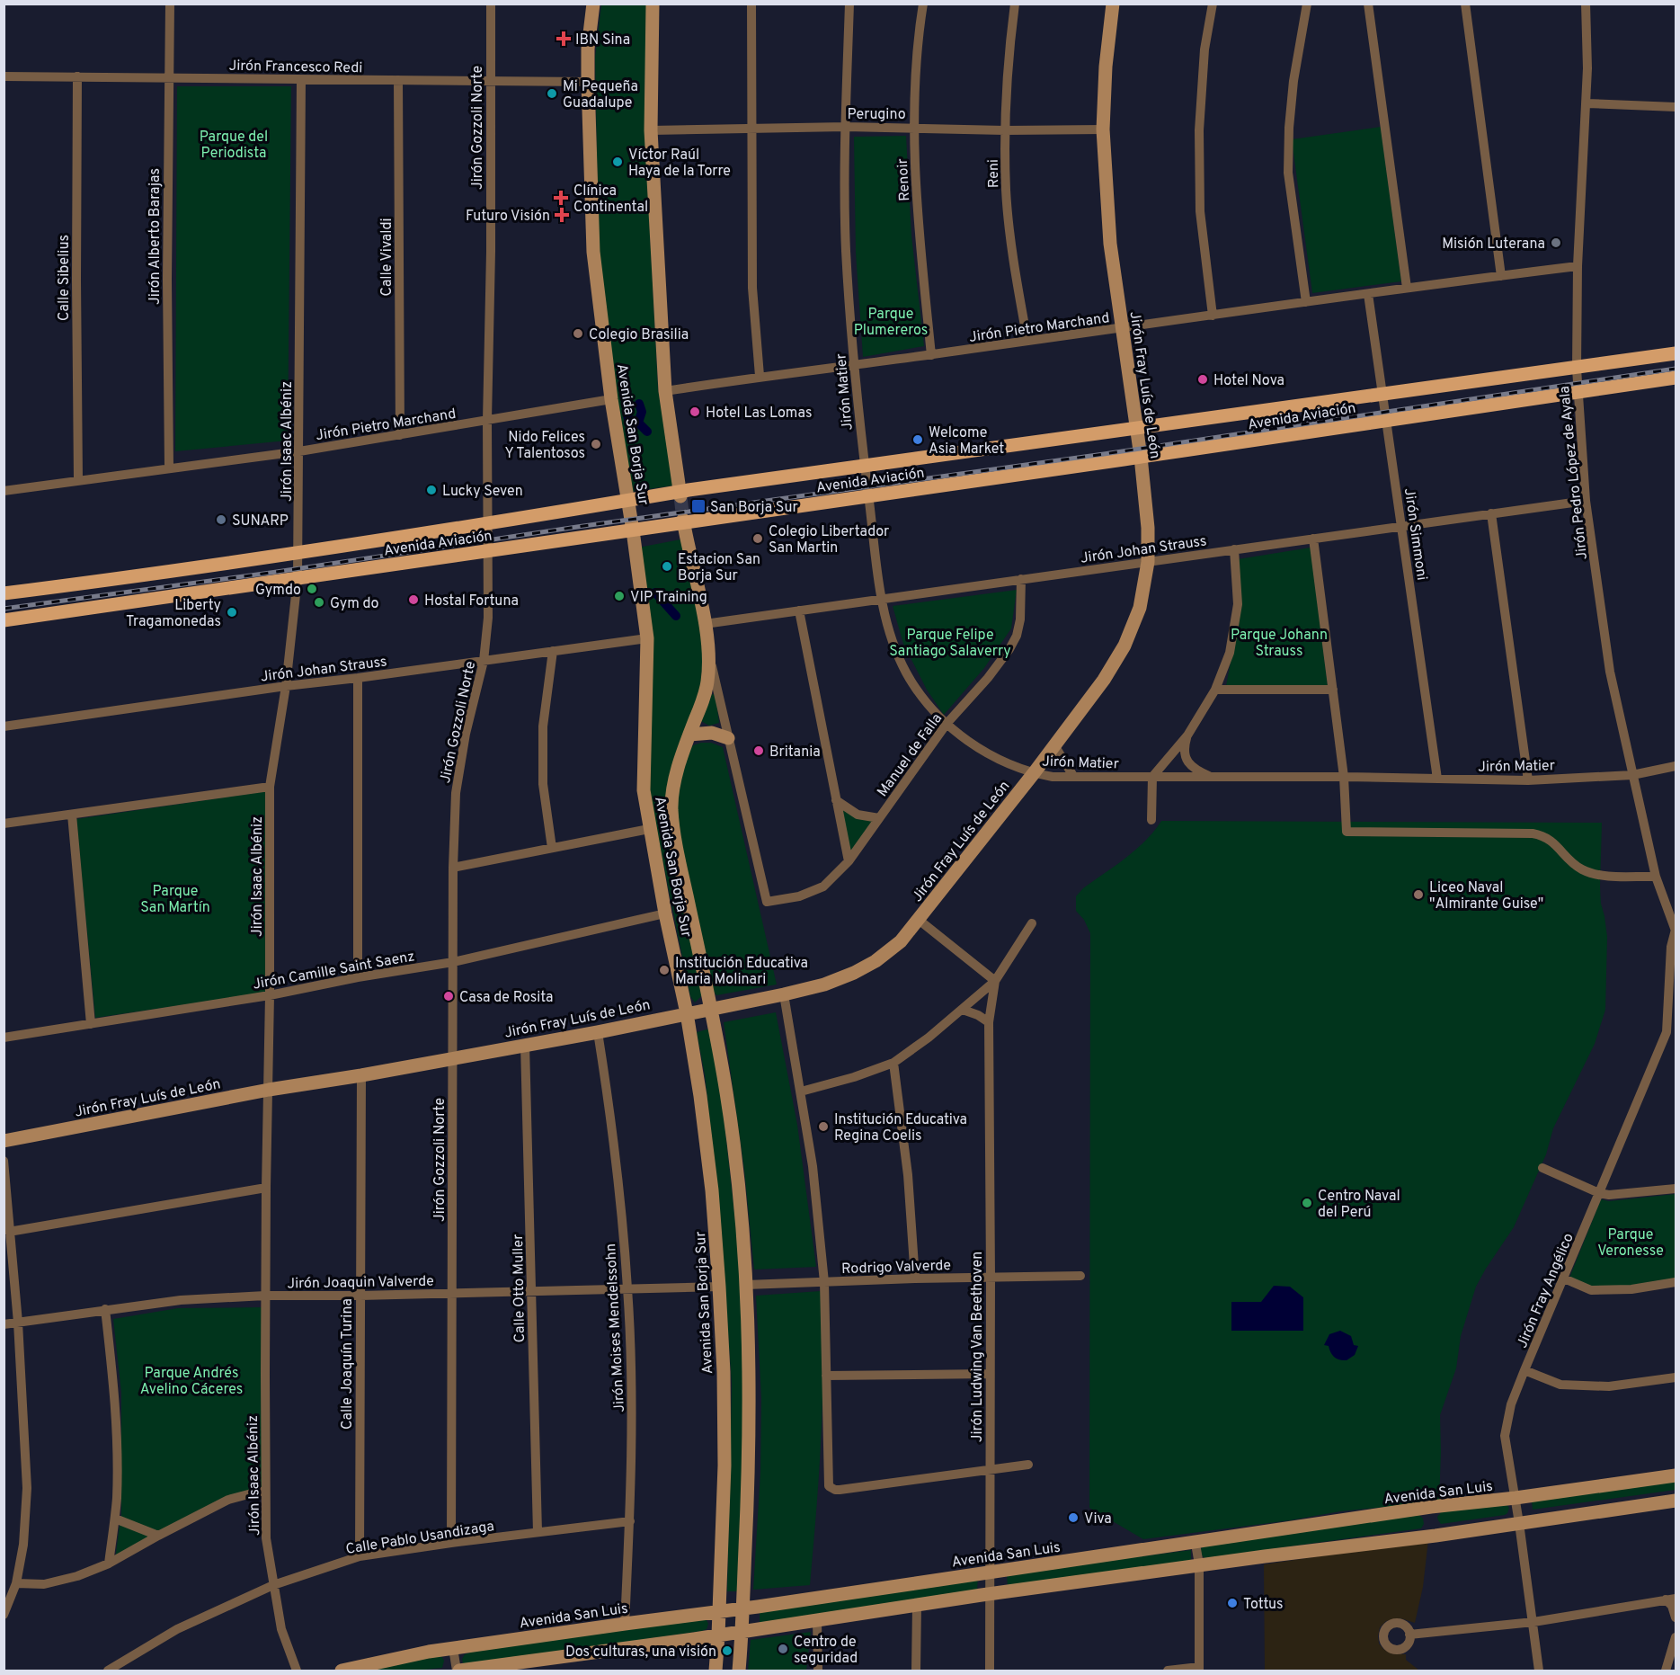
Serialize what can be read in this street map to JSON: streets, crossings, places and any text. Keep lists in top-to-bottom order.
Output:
{
  "streets": {
    "main road": [
      "Jirón Fray Luís de León",
      "Avenida Aviación",
      "Avenida San Borja Sur",
      "Avenida San Luis"
    ],
    "street": [
      "Jirón Francesco Redi",
      "Perugino",
      "Jirón Gozzoli Norte",
      "Reni",
      "Renoir",
      "Jirón Alberto Barajas",
      "Calle Vivaldi",
      "Calle Sibelius",
      "Jirón Pietro Marchand",
      "Jirón Matier",
      "Jirón Isaac Albéniz",
      "Jirón Pedro López de Ayala",
      "Jirón Simmoni",
      "Jirón Johan Strauss",
      "Manuel de Falla",
      "Jirón Camille Saint Saenz",
      "Rodrigo Valverde",
      "Jirón Joaquin Valverde",
      "Calle Otto Muller",
      "Jirón Fray Angélico",
      "Jirón Moises Mendelssohn",
      "Jirón Ludwing Van Beethoven",
      "Calle Joaquín Turina",
      "Calle Pablo Usandizaga"
    ]
  },
  "crossings": [
    ["Jirón Francesco Redi", "Jirón Gozzoli Norte"],
    ["Jirón Francesco Redi", "Jirón Alberto Barajas"],
    ["Jirón Francesco Redi", "Calle Vivaldi"],
    ["Jirón Francesco Redi", "Calle Sibelius"],
    ["Jirón Francesco Redi", "Avenida San Borja Sur"],
    ["Jirón Francesco Redi", "Jirón Isaac Albéniz"],
    ["Perugino", "Reni"],
    ["Perugino", "Renoir"],
    ["Perugino", "Jirón Fray Luís de León"],
    ["Perugino", "Jirón Matier"],
    ["Jirón Gozzoli Norte", "Jirón Pietro Marchand"],
    ["Jirón Gozzoli Norte", "Jirón Fray Luís de León"],
    ["Jirón Gozzoli Norte", "Avenida Aviación"],
    ["Jirón Gozzoli Norte", "Jirón Johan Strauss"],
    ["Jirón Gozzoli Norte", "Jirón Camille Saint Saenz"],
    ["Jirón Gozzoli Norte", "Jirón Joaquin Valverde"],
    ["Jirón Gozzoli Norte", "Calle Pablo Usandizaga"],
    ["Reni", "Jirón Pietro Marchand"],
    ["Renoir", "Jirón Pietro Marchand"],
    ["Jirón Alberto Barajas", "Jirón Pietro Marchand"],
    ["Calle Vivaldi", "Jirón Pietro Marchand"],
    ["Calle Sibelius", "Jirón Pietro Marchand"],
    ["Jirón Pietro Marchand", "Jirón Fray Luís de León"],
    ["Jirón Pietro Marchand", "Jirón Matier"],
    ["Jirón Pietro Marchand", "Avenida San Borja Sur"],
    ["Jirón Pietro Marchand", "Jirón Isaac Albéniz"],
    ["Jirón Pietro Marchand", "Jirón Pedro López de Ayala"],
    ["Jirón Pietro Marchand", "Jirón Simmoni"],
    ["Jirón Fray Luís de León", "Jirón Matier"],
    ["Jirón Fray Luís de León", "Avenida Aviación"],
    ["Jirón Fray Luís de León", "Avenida San Borja Sur"],
    ["Jirón Fray Luís de León", "Jirón Isaac Albéniz"],
    ["Jirón Fray Luís de León", "Jirón Johan Strauss"],
    ["Jirón Fray Luís de León", "Calle Otto Muller"],
    ["Jirón Fray Luís de León", "Jirón Moises Mendelssohn"],
    ["Jirón Fray Luís de León", "Calle Joaquín Turina"],
    ["Jirón Matier", "Avenida Aviación"],
    ["Jirón Matier", "Jirón Pedro López de Ayala"],
    ["Jirón Matier", "Jirón Simmoni"],
    ["Jirón Matier", "Jirón Johan Strauss"],
    ["Jirón Matier", "Manuel de Falla"],
    ["Avenida Aviación", "Avenida San Borja Sur"],
    ["Avenida Aviación", "Jirón Isaac Albéniz"],
    ["Avenida Aviación", "Jirón Pedro López de Ayala"],
    ["Avenida Aviación", "Jirón Simmoni"],
    ["Avenida San Borja Sur", "Jirón Johan Strauss"],
    ["Avenida San Borja Sur", "Jirón Camille Saint Saenz"],
    ["Avenida San Borja Sur", "Rodrigo Valverde"],
    ["Avenida San Borja Sur", "Jirón Joaquin Valverde"],
    ["Avenida San Borja Sur", "Avenida San Luis"],
    ["Jirón Isaac Albéniz", "Jirón Johan Strauss"],
    ["Jirón Isaac Albéniz", "Jirón Camille Saint Saenz"],
    ["Jirón Isaac Albéniz", "Jirón Joaquin Valverde"],
    ["Jirón Isaac Albéniz", "Calle Pablo Usandizaga"],
    ["Jirón Pedro López de Ayala", "Jirón Johan Strauss"],
    ["Jirón Pedro López de Ayala", "Jirón Fray Angélico"],
    ["Jirón Simmoni", "Jirón Johan Strauss"],
    ["Jirón Johan Strauss", "Manuel de Falla"],
    ["Rodrigo Valverde", "Jirón Ludwing Van Beethoven"],
    ["Jirón Joaquin Valverde", "Calle Otto Muller"],
    ["Jirón Joaquin Valverde", "Jirón Moises Mendelssohn"],
    ["Jirón Joaquin Valverde", "Calle Joaquín Turina"],
    ["Calle Otto Muller", "Calle Pablo Usandizaga"],
    ["Jirón Fray Angélico", "Avenida San Luis"],
    ["Jirón Moises Mendelssohn", "Avenida San Luis"],
    ["Jirón Moises Mendelssohn", "Calle Pablo Usandizaga"],
    ["Jirón Ludwing Van Beethoven", "Avenida San Luis"],
    ["Calle Joaquín Turina", "Calle Pablo Usandizaga"]
  ],
  "parks": [
    "Parque del Periodista",
    "Parque Plumereros",
    "Parque Felipe Santiago Salaverry",
    "Parque Johann Strauss",
    "Parque San Martín",
    "Parque Veronesse",
    "Parque Andrés Avelino Cáceres"
  ],
  "places": {
    "health": ["IBN Sina", "Clínica Continental", "Futuro Visión"],
    "other": [
      "Mi Pequeña Guadalupe",
      "Víctor Raúl Haya de la Torre",
      "Misión Luterana",
      "Colegio Brasilia",
      "Hotel Nova",
      "Hotel Las Lomas",
      "Welcome Asia Market",
      "Nido Felices Y Talentosos",
      "Lucky Seven",
      "SUNARP",
      "Colegio Libertador San Martin",
      "Estacion San Borja Sur",
      "Gymdo",
      "VIP Training",
      "Hostal Fortuna",
      "Gym do",
      "Liberty Tragamonedas",
      "Britania",
      "Liceo Naval \"Almirante Guise\"",
      "Institución Educativa Maria Molinari",
      "Casa de Rosita",
      "Institución Educativa Regina Coelis",
      "Centro Naval del Perú",
      "Viva",
      "Tottus",
      "Centro de seguridad",
      "Dos culturas, una visión"
    ],
    "transit": ["San Borja Sur"]
  }
}
